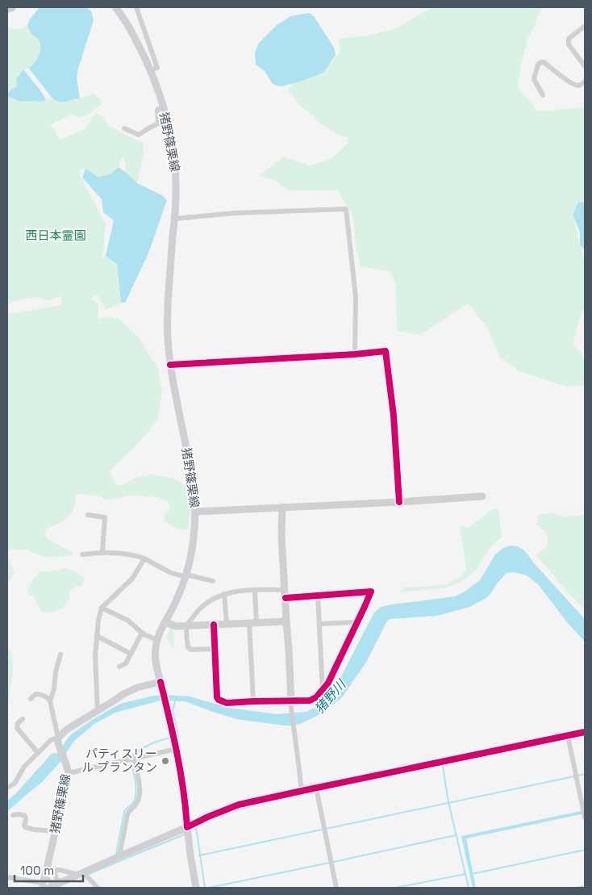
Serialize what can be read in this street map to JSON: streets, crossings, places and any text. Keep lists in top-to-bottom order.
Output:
{
  "streets": {
    "main road": ["猪野篠栗線"]
  },
  "water": ["猪野川"],
  "parks": ["西日本霊園"],
  "places": ["パティスリー ル プランタン"],
  "scale_bar": "100 m"
}
